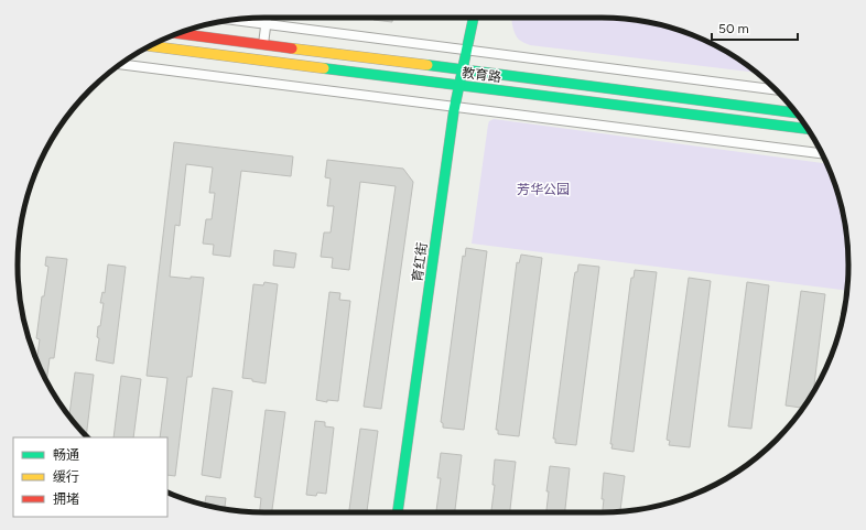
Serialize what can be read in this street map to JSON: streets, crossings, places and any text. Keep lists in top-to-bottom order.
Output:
{
  "streets": {
    "main road": ["教育路", "育红街"]
  },
  "crossings": [
    ["教育路", "育红街"]
  ],
  "parks": ["芳华公园"],
  "legend": ["畅通", "缓行", "拥堵"],
  "scale_bar": "50 m"
}
